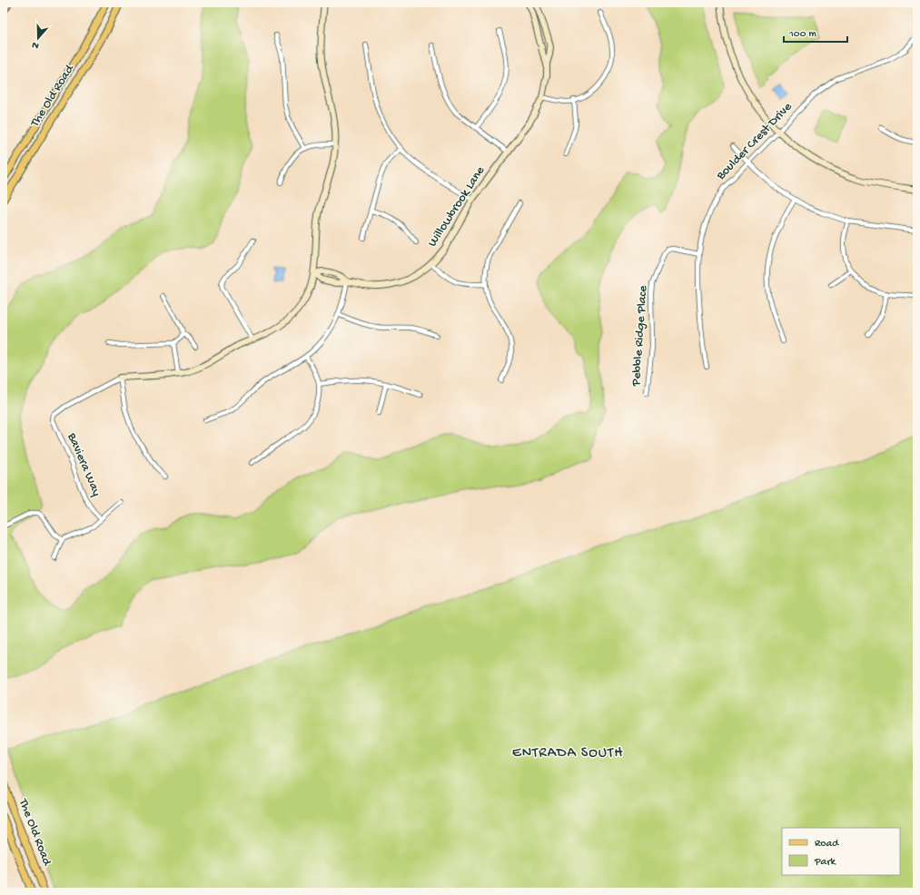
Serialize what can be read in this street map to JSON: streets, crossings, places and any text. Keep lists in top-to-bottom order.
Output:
{
  "streets": {
    "main road": ["The Old Road"],
    "street": [
      "Boulder Crest Drive",
      "Willowbrook Lane",
      "Pebble Ridge Place",
      "Baviera Way"
    ]
  },
  "crossings": [
    ["Boulder Crest Drive", "Pebble Ridge Place"]
  ],
  "districts": ["ENTRADA SOUTH"],
  "legend": ["Road", "Park"],
  "scale_bar": "100 m",
  "north": "bottom"
}
